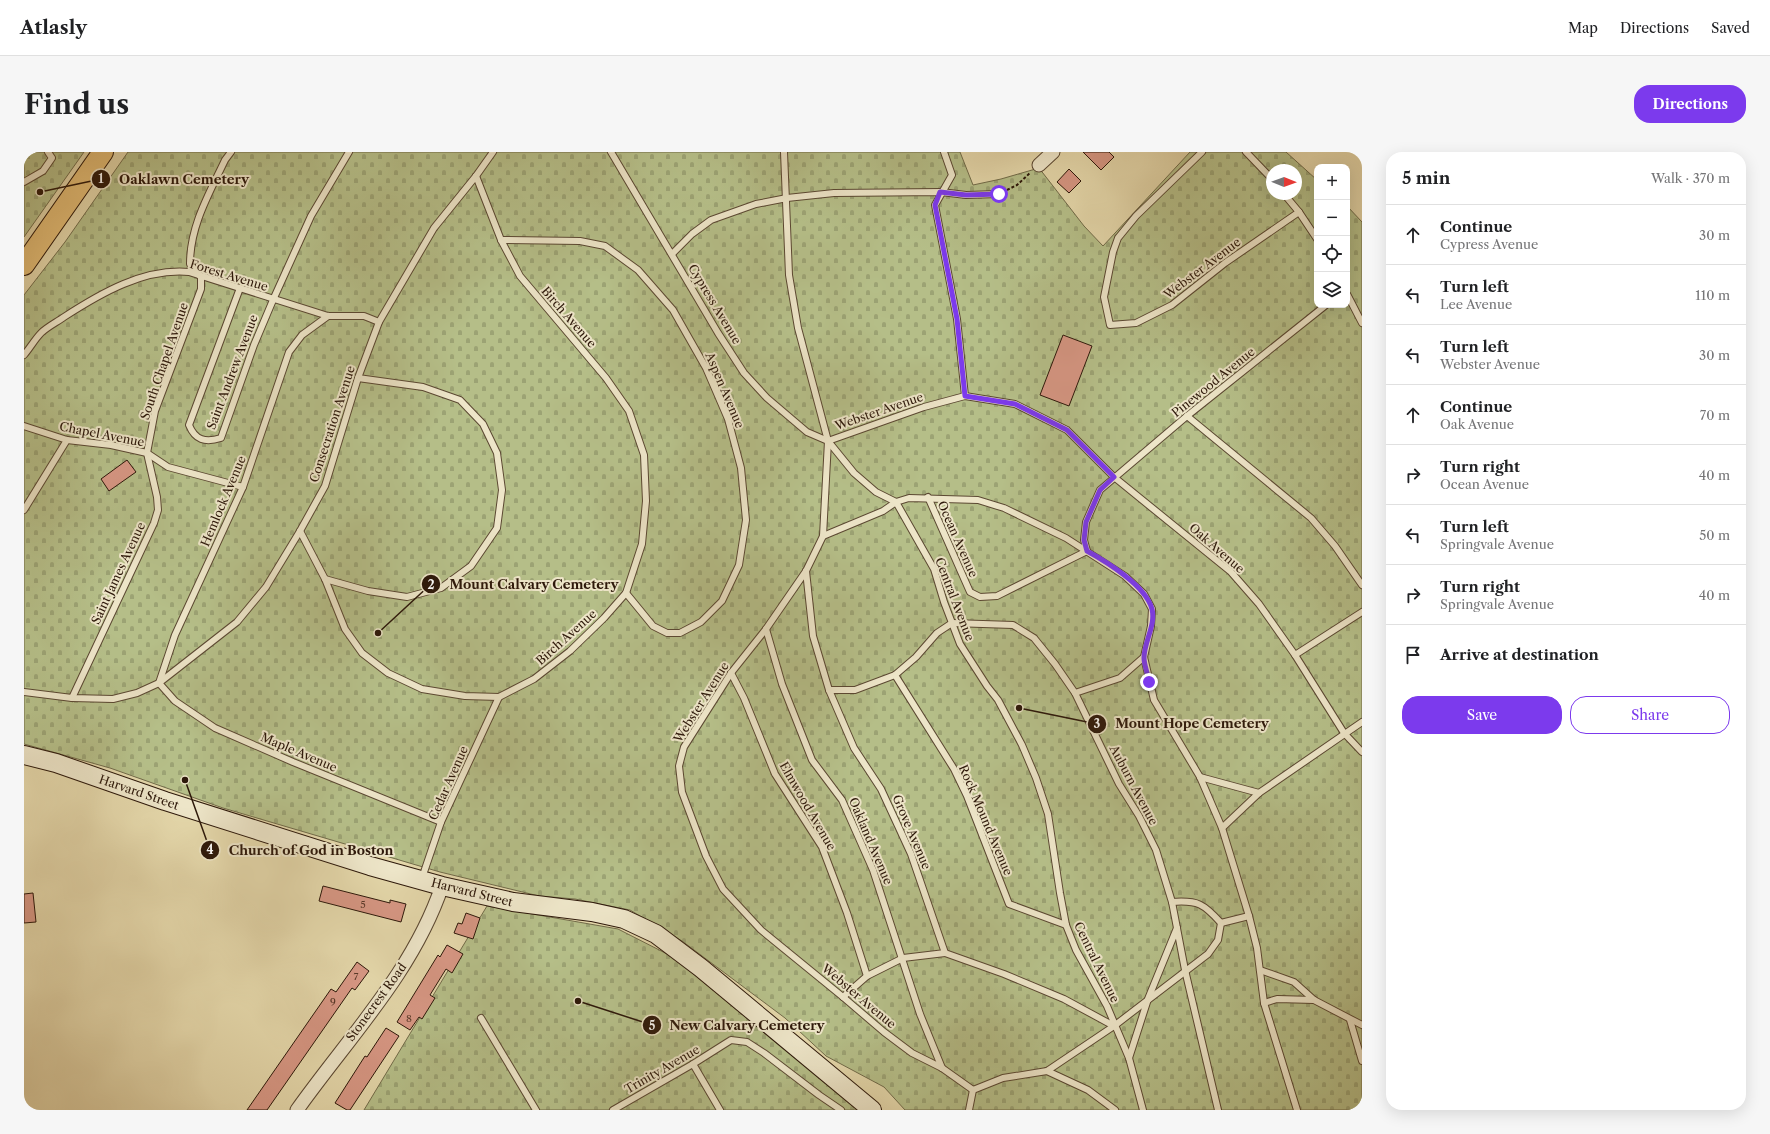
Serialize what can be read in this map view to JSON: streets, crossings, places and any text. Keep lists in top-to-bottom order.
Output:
{
  "streets": {
    "main road": ["Harvard Street"],
    "street": ["Stonecrest Road"],
    "lane": [
      "Webster Avenue",
      "Forest Avenue",
      "Cypress Avenue",
      "Birch Avenue",
      "South Chapel Avenue",
      "Saint Andrew Avenue",
      "Pinewood Avenue",
      "Aspen Avenue",
      "Consecration Avenue",
      "Chapel Avenue",
      "Hemlock Avenue",
      "Ocean Avenue",
      "Oak Avenue",
      "Saint James Avenue",
      "Central Avenue",
      "Maple Avenue",
      "Cedar Avenue",
      "Auburn Avenue",
      "Elmwood Avenue",
      "Rock Mound Avenue",
      "Grove Avenue",
      "Oakland Avenue",
      "Trinity Avenue"
    ]
  },
  "crossings": [
    ["Webster Avenue", "Cypress Avenue"],
    ["Webster Avenue", "Oak Avenue"],
    ["Webster Avenue", "Elmwood Avenue"],
    ["Webster Avenue", "Grove Avenue"],
    ["Webster Avenue", "Oakland Avenue"],
    ["Forest Avenue", "South Chapel Avenue"],
    ["Forest Avenue", "Saint Andrew Avenue"],
    ["Forest Avenue", "Consecration Avenue"],
    ["Forest Avenue", "Hemlock Avenue"],
    ["Birch Avenue", "Aspen Avenue"],
    ["Birch Avenue", "Consecration Avenue"],
    ["Birch Avenue", "Cedar Avenue"],
    ["South Chapel Avenue", "Chapel Avenue"],
    ["South Chapel Avenue", "Saint James Avenue"],
    ["Pinewood Avenue", "Oak Avenue"],
    ["Consecration Avenue", "Hemlock Avenue"],
    ["Consecration Avenue", "Saint James Avenue"],
    ["Consecration Avenue", "Maple Avenue"],
    ["Chapel Avenue", "Hemlock Avenue"],
    ["Chapel Avenue", "Saint James Avenue"],
    ["Hemlock Avenue", "Maple Avenue"],
    ["Central Avenue", "Auburn Avenue"],
    ["Central Avenue", "Rock Mound Avenue"],
    ["Maple Avenue", "Cedar Avenue"],
    ["Cedar Avenue", "Harvard Street"],
    ["Harvard Street", "Stonecrest Road"]
  ],
  "places": [
    "Oaklawn Cemetery",
    "Mount Calvary Cemetery",
    "Mount Hope Cemetery",
    "Church of God in Boston",
    "New Calvary Cemetery"
  ],
  "house_numbers": [
    "5",
    "7",
    "9",
    "8"
  ],
  "north": "right",
  "page": {
    "header": "Atlasly",
    "nav": ["Map", "Directions", "Saved"],
    "buttons": [
      "Directions",
      ["Save", "Share"]
    ],
    "title": "Find us",
    "heading": ["5 min", "Walk · 370 m"],
    "map_buttons": ["+", "−"],
    "list": [
      ["Continue", "Cypress Avenue", "30 m"],
      ["Turn left", "Lee Avenue", "110 m"],
      ["Turn left", "Webster Avenue", "30 m"],
      ["Continue", "Oak Avenue", "70 m"],
      ["Turn right", "Ocean Avenue", "40 m"],
      ["Turn left", "Springvale Avenue", "50 m"],
      ["Turn right", "Springvale Avenue", "40 m"],
      "Arrive at destination"
    ]
  }
}
